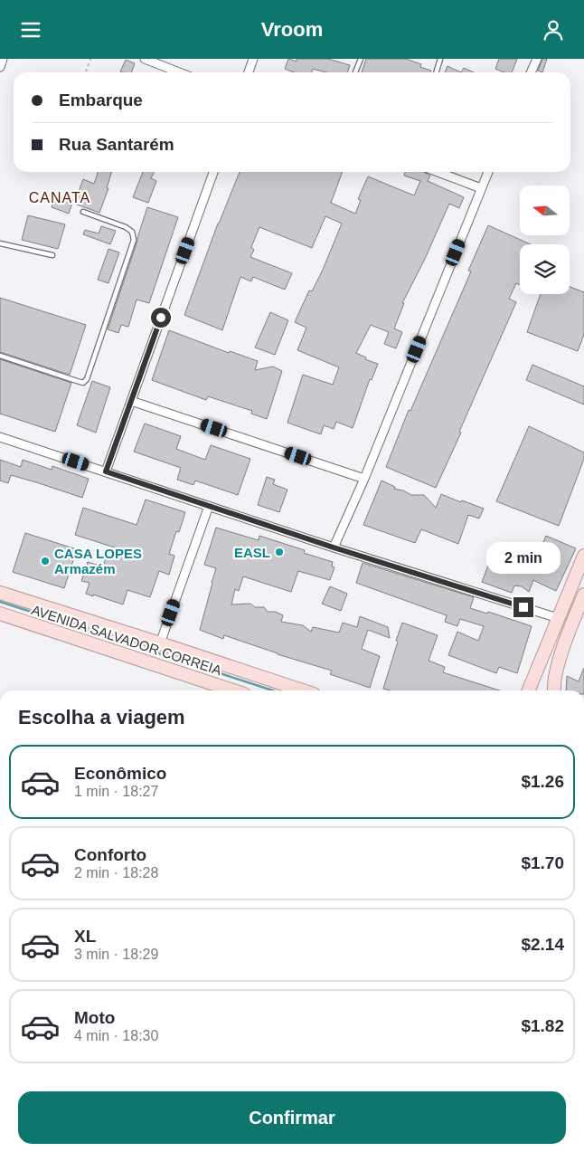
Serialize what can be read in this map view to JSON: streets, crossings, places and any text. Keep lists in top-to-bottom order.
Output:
{
  "streets": {
    "main road": ["AVENIDA SALVADOR CORREIA"]
  },
  "districts": ["CANATA"],
  "places": ["EASL", "CASA LOPES Armazém"],
  "north": "left",
  "page": {
    "header": "Vroom",
    "banner": ["Embarque", "Rua Santarém"],
    "bubble": "2 min",
    "heading": "Escolha a viagem",
    "list": [
      {
        "name": "Econômico",
        "note": "1 min · 18:27",
        "value": "$1.26"
      },
      {
        "name": "Conforto",
        "note": "2 min · 18:28",
        "value": "$1.70"
      },
      {
        "name": "XL",
        "note": "3 min · 18:29",
        "value": "$2.14"
      },
      {
        "name": "Moto",
        "note": "4 min · 18:30",
        "value": "$1.82"
      }
    ],
    "buttons": "Confirmar"
  }
}
